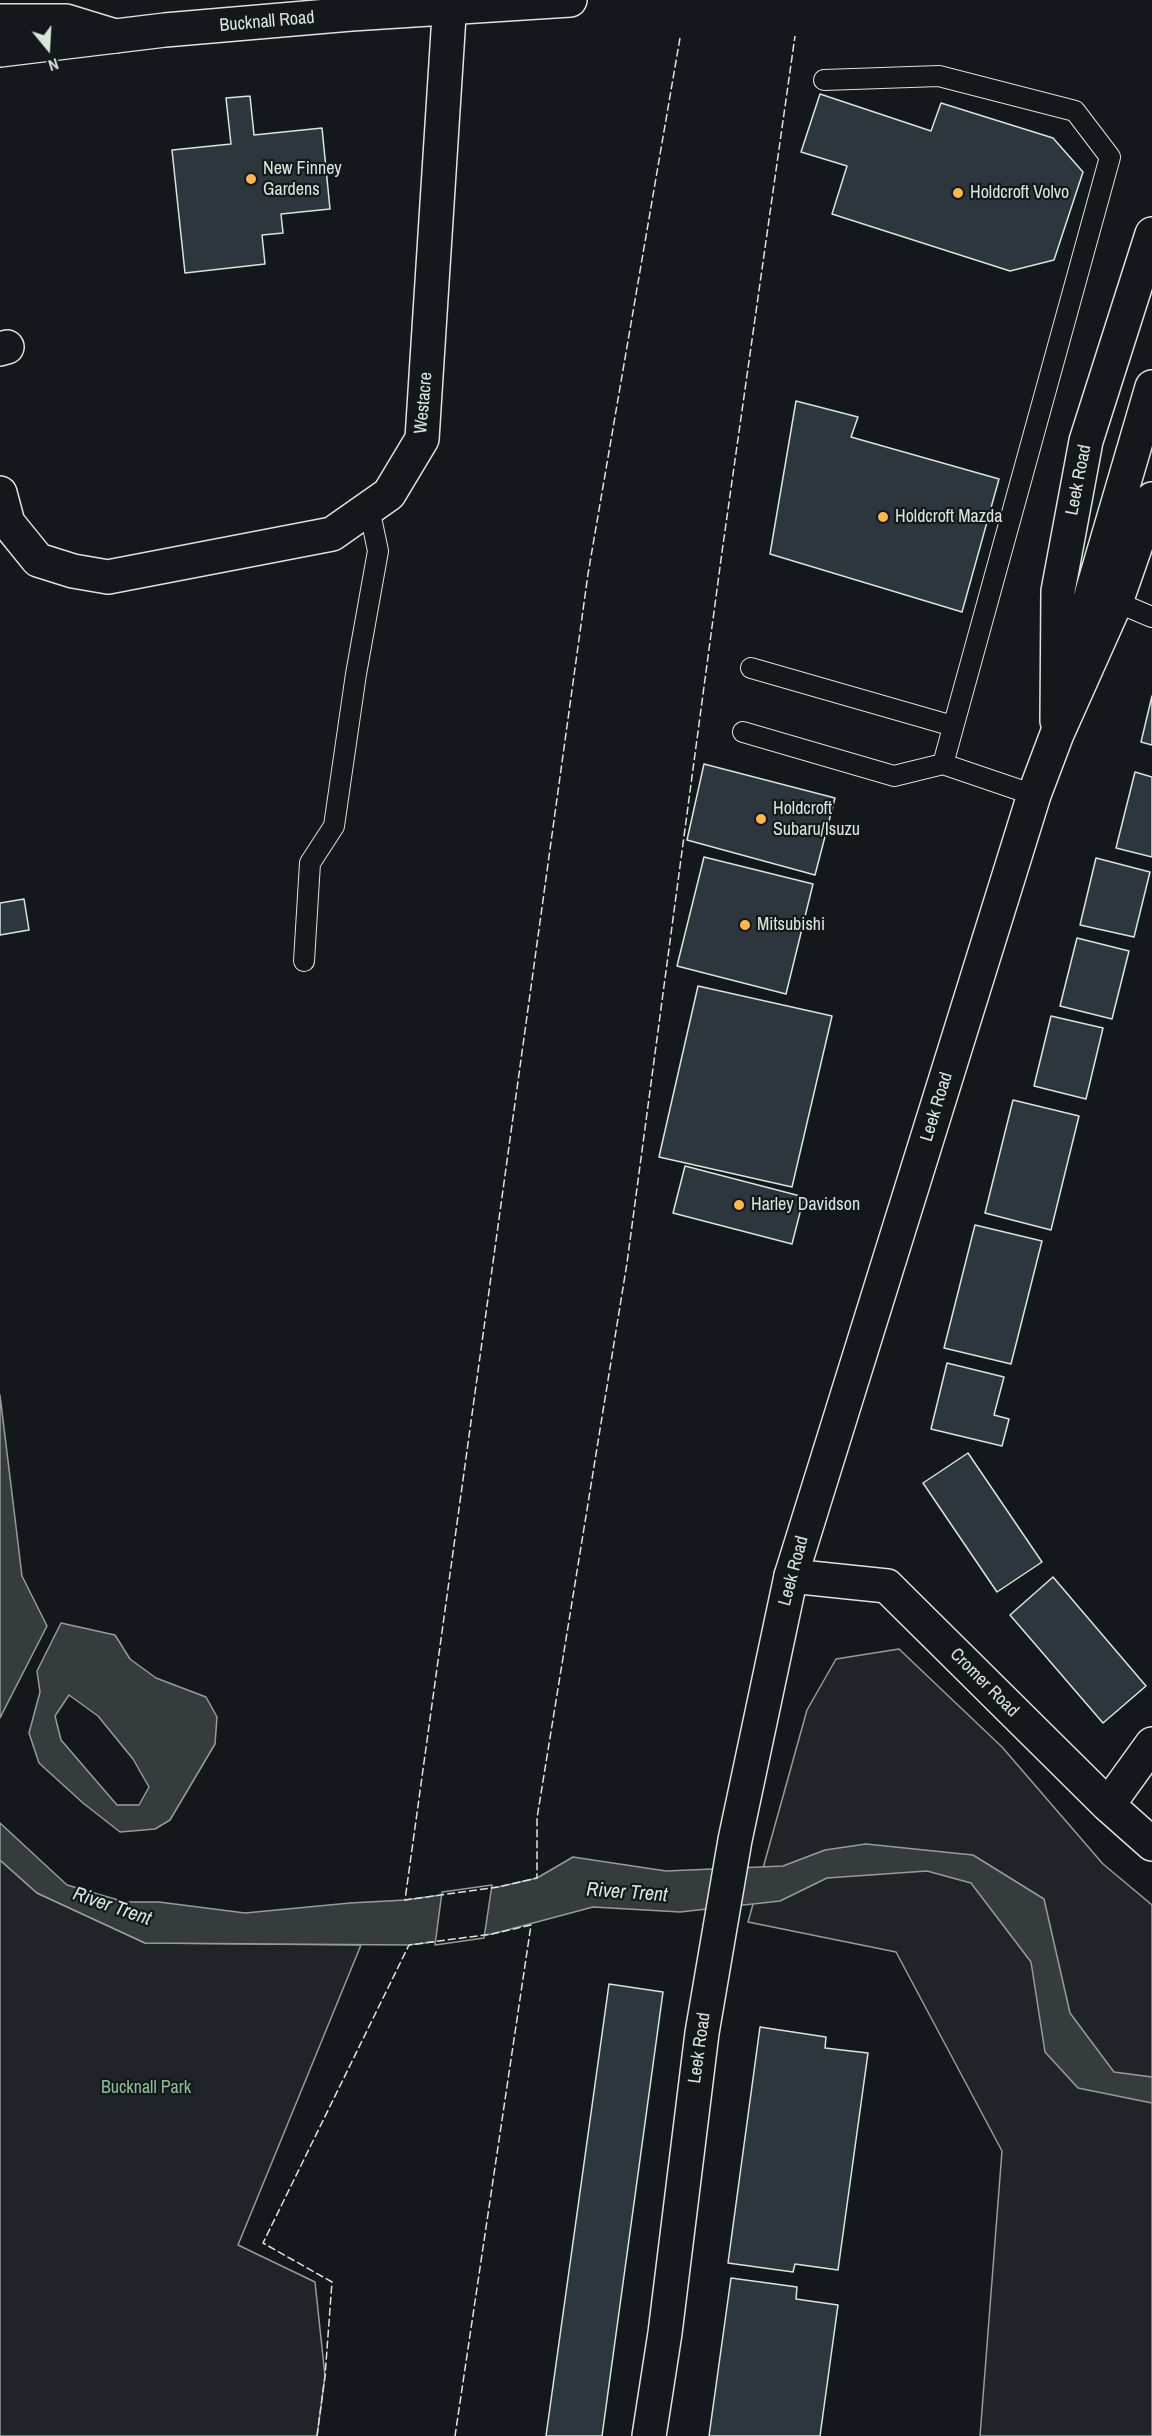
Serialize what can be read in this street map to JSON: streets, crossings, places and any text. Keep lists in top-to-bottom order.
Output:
{
  "streets": {
    "main road": [
      "Bucknall Road",
      "Westacre",
      "Leek Road",
      "Cromer Road"
    ]
  },
  "crossings": [
    ["Bucknall Road", "Westacre"],
    ["Leek Road", "Cromer Road"]
  ],
  "water": ["River Trent"],
  "parks": ["Bucknall Park"],
  "places": [
    "New Finney Gardens",
    "Holdcroft Volvo",
    "Holdcroft Mazda",
    "Holdcroft Subaru/Isuzu",
    "Mitsubishi",
    "Harley Davidson"
  ],
  "north": "bottom"
}
